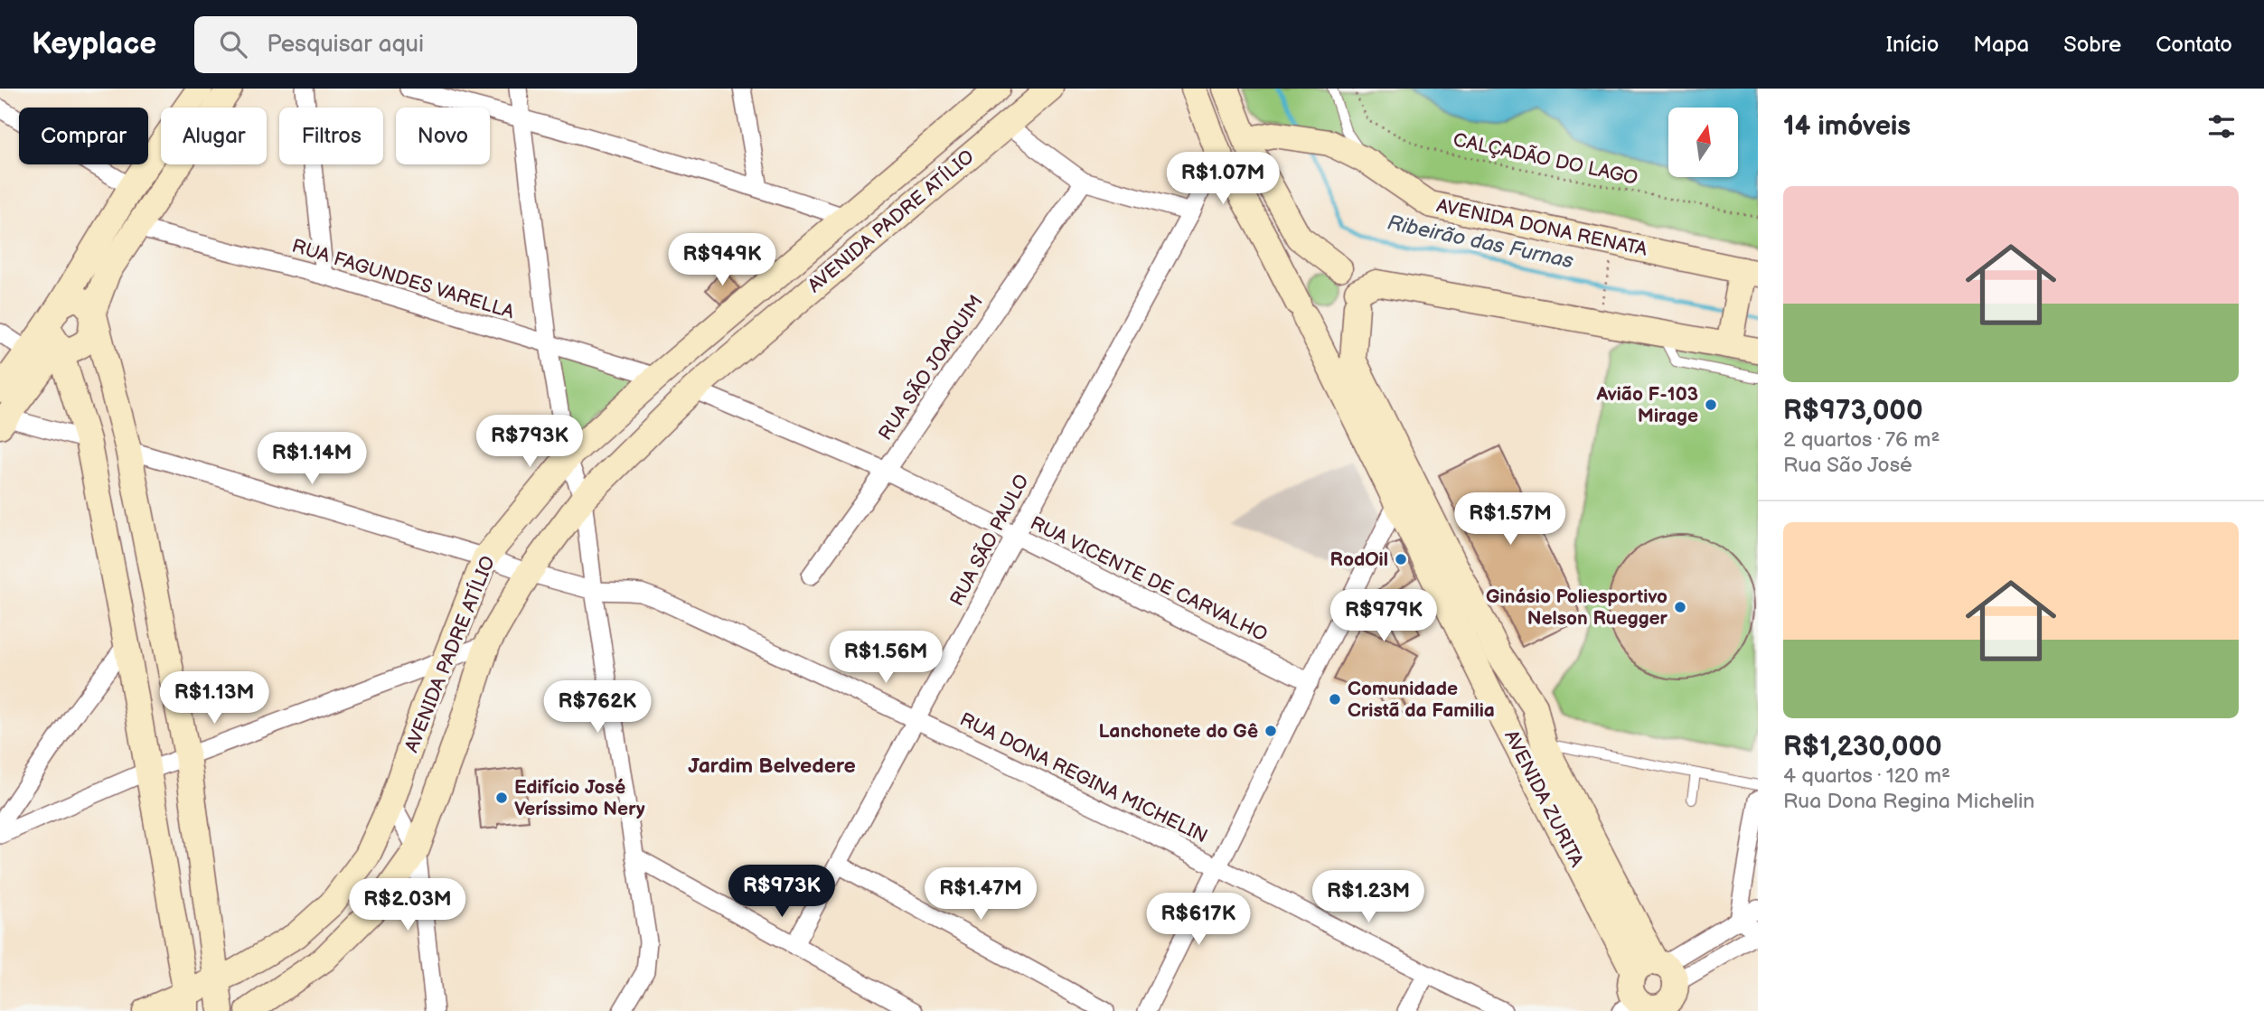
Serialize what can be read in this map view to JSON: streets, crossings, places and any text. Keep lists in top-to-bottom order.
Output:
{
  "streets": {
    "street": [
      "AVENIDA PADRE ATÍLIO",
      "AVENIDA DONA RENATA",
      "RUA FAGUNDES VARELLA",
      "RUA SÃO JOAQUIM",
      "RUA SÃO PAULO",
      "RUA VICENTE DE CARVALHO",
      "RUA DONA REGINA MICHELIN",
      "AVENIDA ZURITA"
    ],
    "path": ["CALÇADÃO DO LAGO"]
  },
  "crossings": [
    ["AVENIDA PADRE ATÍLIO", "RUA FAGUNDES VARELLA"],
    ["AVENIDA PADRE ATÍLIO", "RUA VICENTE DE CARVALHO"],
    ["AVENIDA PADRE ATÍLIO", "RUA DONA REGINA MICHELIN"],
    ["RUA SÃO JOAQUIM", "RUA VICENTE DE CARVALHO"],
    ["RUA SÃO PAULO", "RUA VICENTE DE CARVALHO"],
    ["RUA SÃO PAULO", "RUA DONA REGINA MICHELIN"],
    ["RUA SÃO PAULO", "AVENIDA ZURITA"]
  ],
  "districts": ["Jardim Belvedere"],
  "water": ["Ribeirão das Furnas"],
  "places": [
    "Avião F-103 Mirage",
    "RodOil",
    "Ginásio Poliesportivo Nelson Ruegger",
    "Comunidade Cristã da Familia",
    "Lanchonete do Gê",
    "Edifício José Veríssimo Nery"
  ],
  "north": "top",
  "page": {
    "header": "Keyplace",
    "search": "Pesquisar aqui",
    "nav": [
      "Início",
      "Mapa",
      "Sobre",
      "Contato"
    ],
    "heading": "14 imóveis",
    "chip": [
      "Comprar",
      "Alugar",
      "Filtros",
      "Novo"
    ],
    "price": [
      "R$1.07M",
      "R$949K",
      "R$793K",
      "R$1.14M",
      "R$1.57M",
      "R$979K",
      "R$1.56M",
      "R$1.13M",
      "R$762K",
      "R$973K",
      "R$1.47M",
      "R$1.23M",
      "R$2.03M",
      "R$617K"
    ],
    "list": [
      {
        "name": "R$973,000",
        "note": "2 quartos · 76 m² · Rua São José"
      },
      {
        "name": "R$1,230,000",
        "note": "4 quartos · 120 m² · Rua Dona Regina Michelin"
      }
    ]
  }
}
